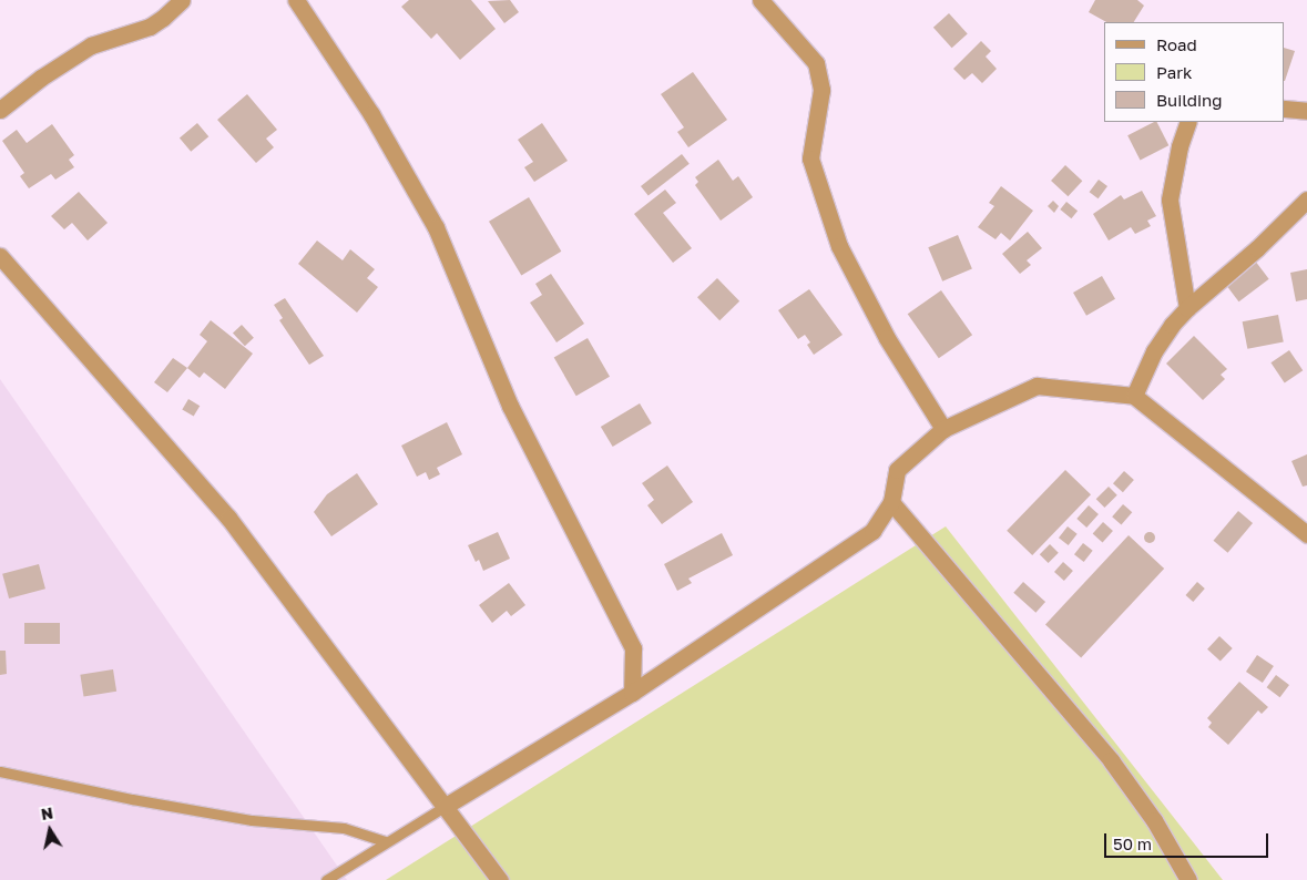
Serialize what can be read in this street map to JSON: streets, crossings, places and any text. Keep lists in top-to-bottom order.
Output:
{
  "legend": ["Road", "Park", "Building"],
  "scale_bar": "50 m",
  "north": "top"
}
